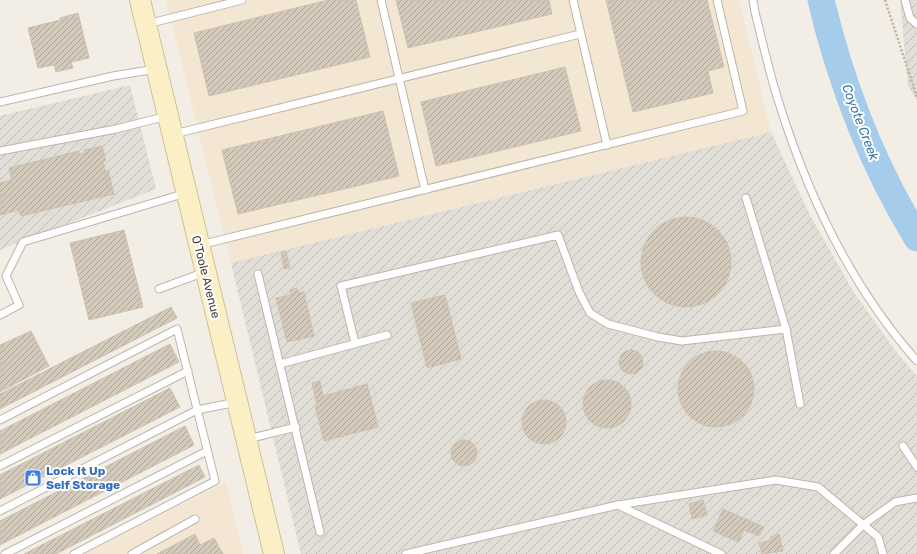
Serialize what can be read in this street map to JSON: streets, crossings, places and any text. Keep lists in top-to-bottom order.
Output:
{
  "streets": {
    "street": ["O’Toole Avenue"]
  },
  "water": ["Coyote Creek"],
  "places": {
    "shop": ["Lock It Up Self Storage"]
  }
}
